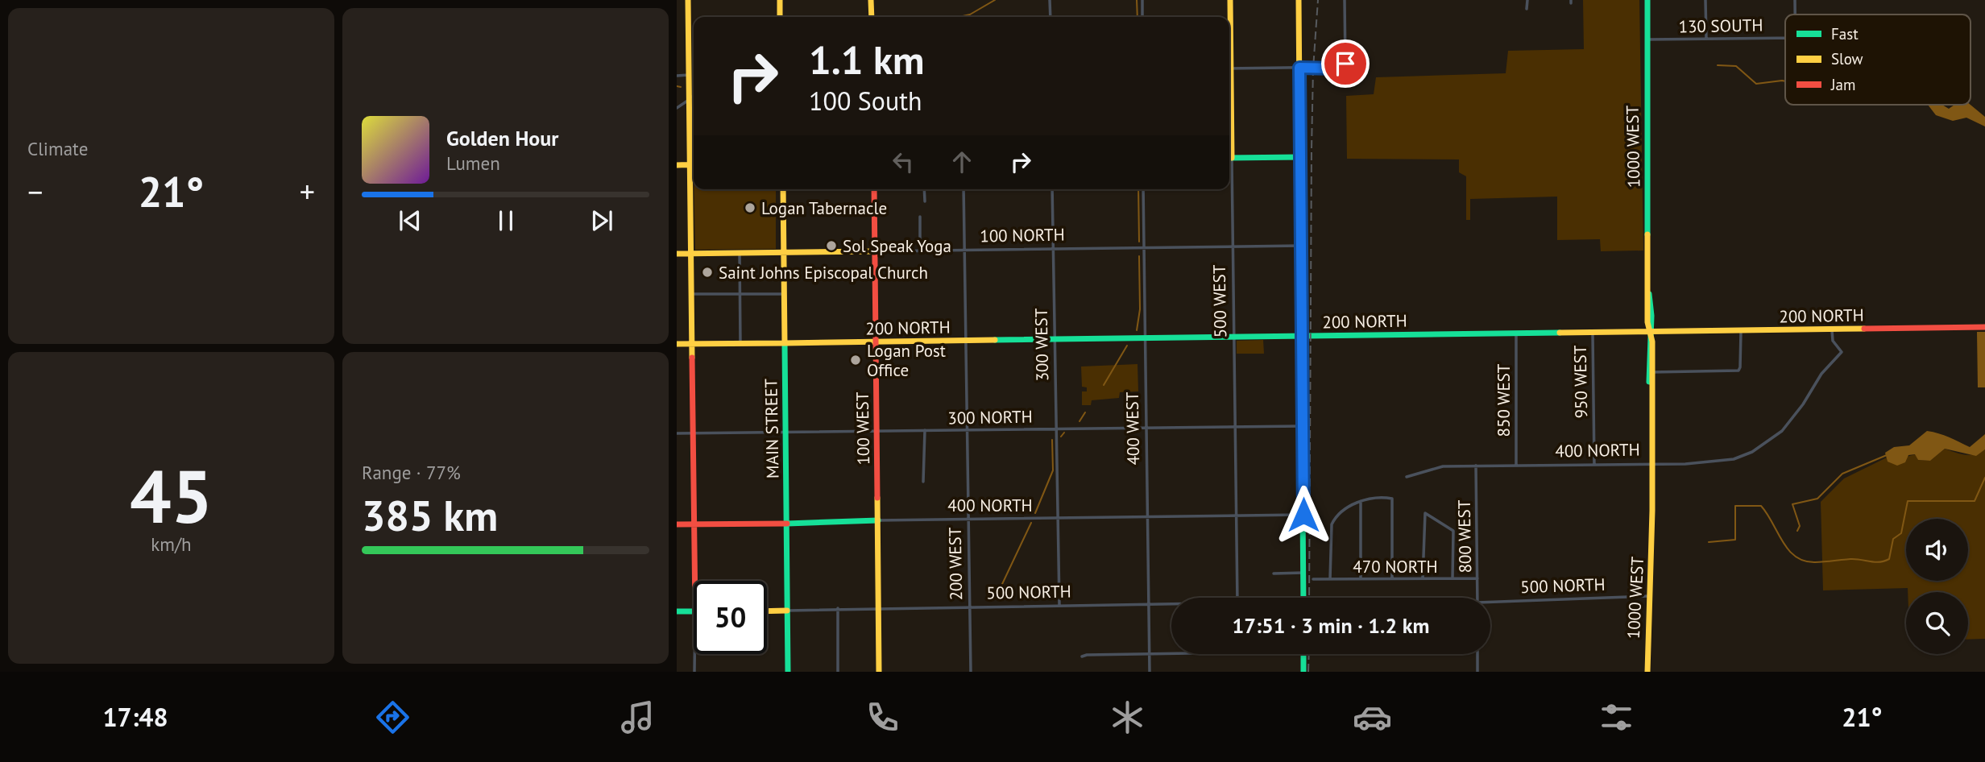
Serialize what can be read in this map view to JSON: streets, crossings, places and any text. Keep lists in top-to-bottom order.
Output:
{
  "streets": {
    "main road": [
      "1000 WEST",
      "100 NORTH",
      "500 WEST",
      "200 NORTH",
      "MAIN STREET",
      "100 WEST",
      "400 NORTH",
      "500 NORTH"
    ],
    "street": [
      "130 SOUTH",
      "300 WEST",
      "950 WEST",
      "850 WEST",
      "300 NORTH",
      "400 WEST",
      "800 WEST",
      "200 WEST",
      "470 NORTH"
    ]
  },
  "crossings": [
    ["130 SOUTH", "1000 WEST"],
    ["1000 WEST", "200 NORTH"],
    ["1000 WEST", "400 NORTH"],
    ["1000 WEST", "500 NORTH"],
    ["100 NORTH", "500 WEST"],
    ["100 NORTH", "300 WEST"],
    ["100 NORTH", "MAIN STREET"],
    ["100 NORTH", "100 WEST"],
    ["100 NORTH", "400 WEST"],
    ["100 NORTH", "200 WEST"],
    ["500 WEST", "200 NORTH"],
    ["500 WEST", "300 NORTH"],
    ["500 WEST", "400 NORTH"],
    ["200 NORTH", "300 WEST"],
    ["200 NORTH", "950 WEST"],
    ["200 NORTH", "850 WEST"],
    ["200 NORTH", "MAIN STREET"],
    ["200 NORTH", "100 WEST"],
    ["200 NORTH", "400 WEST"],
    ["200 NORTH", "400 NORTH"],
    ["200 NORTH", "200 WEST"],
    ["300 WEST", "300 NORTH"],
    ["300 WEST", "400 NORTH"],
    ["300 WEST", "500 NORTH"],
    ["950 WEST", "400 NORTH"],
    ["850 WEST", "400 NORTH"],
    ["300 NORTH", "MAIN STREET"],
    ["300 NORTH", "100 WEST"],
    ["300 NORTH", "400 WEST"],
    ["300 NORTH", "200 WEST"],
    ["MAIN STREET", "400 NORTH"],
    ["MAIN STREET", "500 NORTH"],
    ["100 WEST", "400 NORTH"],
    ["100 WEST", "500 NORTH"],
    ["400 WEST", "400 NORTH"],
    ["400 WEST", "500 NORTH"],
    ["400 NORTH", "800 WEST"],
    ["400 NORTH", "200 WEST"],
    ["800 WEST", "470 NORTH"],
    ["200 WEST", "500 NORTH"]
  ],
  "places": [
    "Logan Tabernacle",
    "Sol Speak Yoga",
    "Saint Johns Episcopal Church",
    "Logan Post Office"
  ],
  "legend": ["Fast", "Slow", "Jam"],
  "page": {
    "tile": [
      "Climate",
      ["45", "km/h"],
      ["Range · 77%", "385 km"]
    ],
    "turn": ["1.1 km", "100 South"],
    "song": ["Golden Hour", "Lumen"],
    "heat": ["−", "21°", "+"],
    "limit": "50",
    "trip": "17:51 · 3 min · 1.2 km",
    "tabs": ["17:48", "21°"]
  }
}
